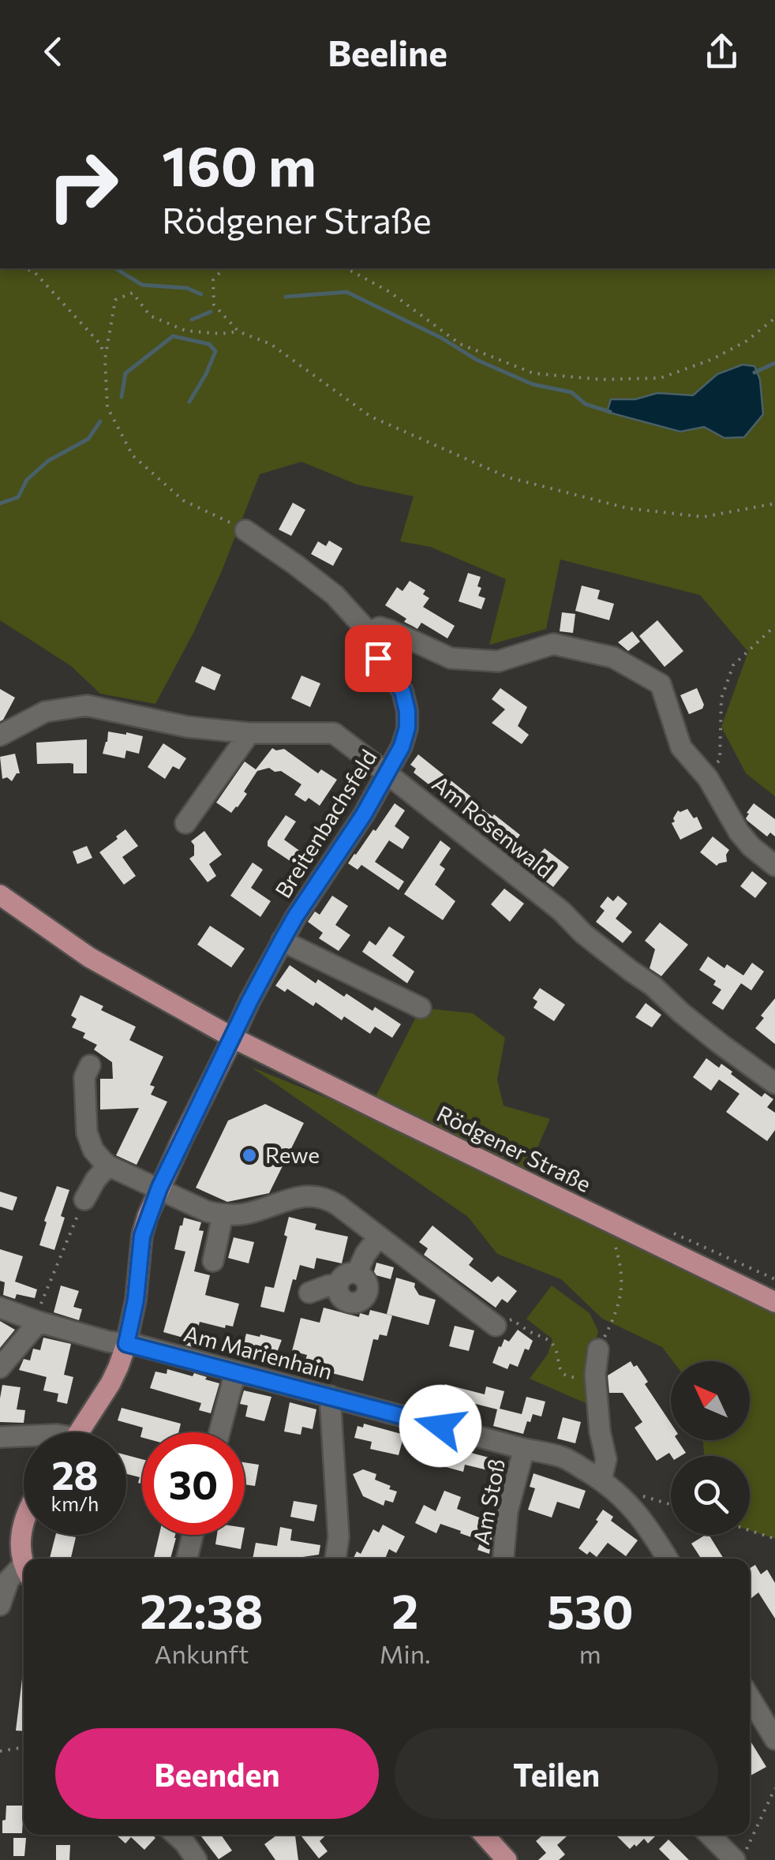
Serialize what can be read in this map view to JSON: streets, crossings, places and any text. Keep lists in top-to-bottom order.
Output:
{
  "streets": {
    "main road": ["Rödgener Straße"],
    "street": [
      "Breitenbachsfeld",
      "Am Rosenwald",
      "Am Marienhain",
      "Am Stoß"
    ]
  },
  "crossings": [
    ["Breitenbachsfeld", "Am Rosenwald"],
    ["Breitenbachsfeld", "Rödgener Straße"],
    ["Am Marienhain", "Am Stoß"]
  ],
  "places": ["Rewe"],
  "north": "top left",
  "page": {
    "header": "Beeline",
    "turn": ["160 m", "Rödgener Straße"],
    "speed": "28 km/h",
    "limit": "30",
    "eta": [
      "22:38",
      "Ankunft",
      "2",
      "Min.",
      "530",
      "m"
    ],
    "buttons": ["Beenden", "Teilen"]
  }
}
